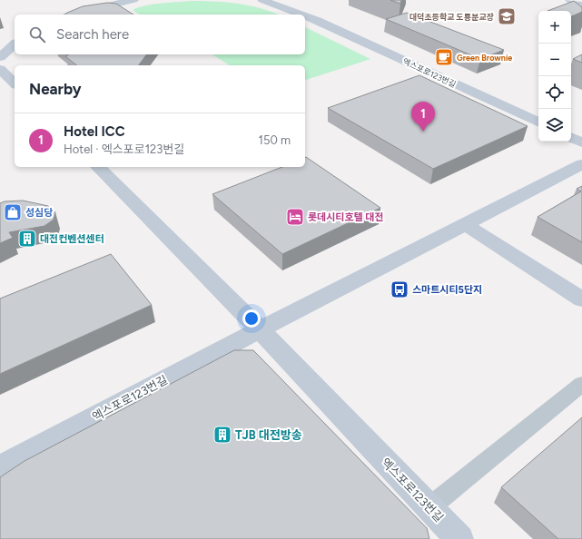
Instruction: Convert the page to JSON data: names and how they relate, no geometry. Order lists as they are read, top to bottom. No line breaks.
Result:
{"streets":{"street":["엑스포로123번길"]},"places":{"school or university":["대덕초등학교 도룡분교장"],"cafe":["Green Brownie"],"shop":["성심당"],"hotel":["롯데시티호텔 대전"],"building":["대전컨벤션센터","TJB 대전방송"],"bus stop":["스마트시티5단지"]},"page":{"map_buttons":["+","−"],"search":"Search here","heading":"Nearby","pins":"1","list":[{"mark":"1","name":"Hotel ICC","note":"Hotel · 엑스포로123번길","value":"150 m"}]}}
